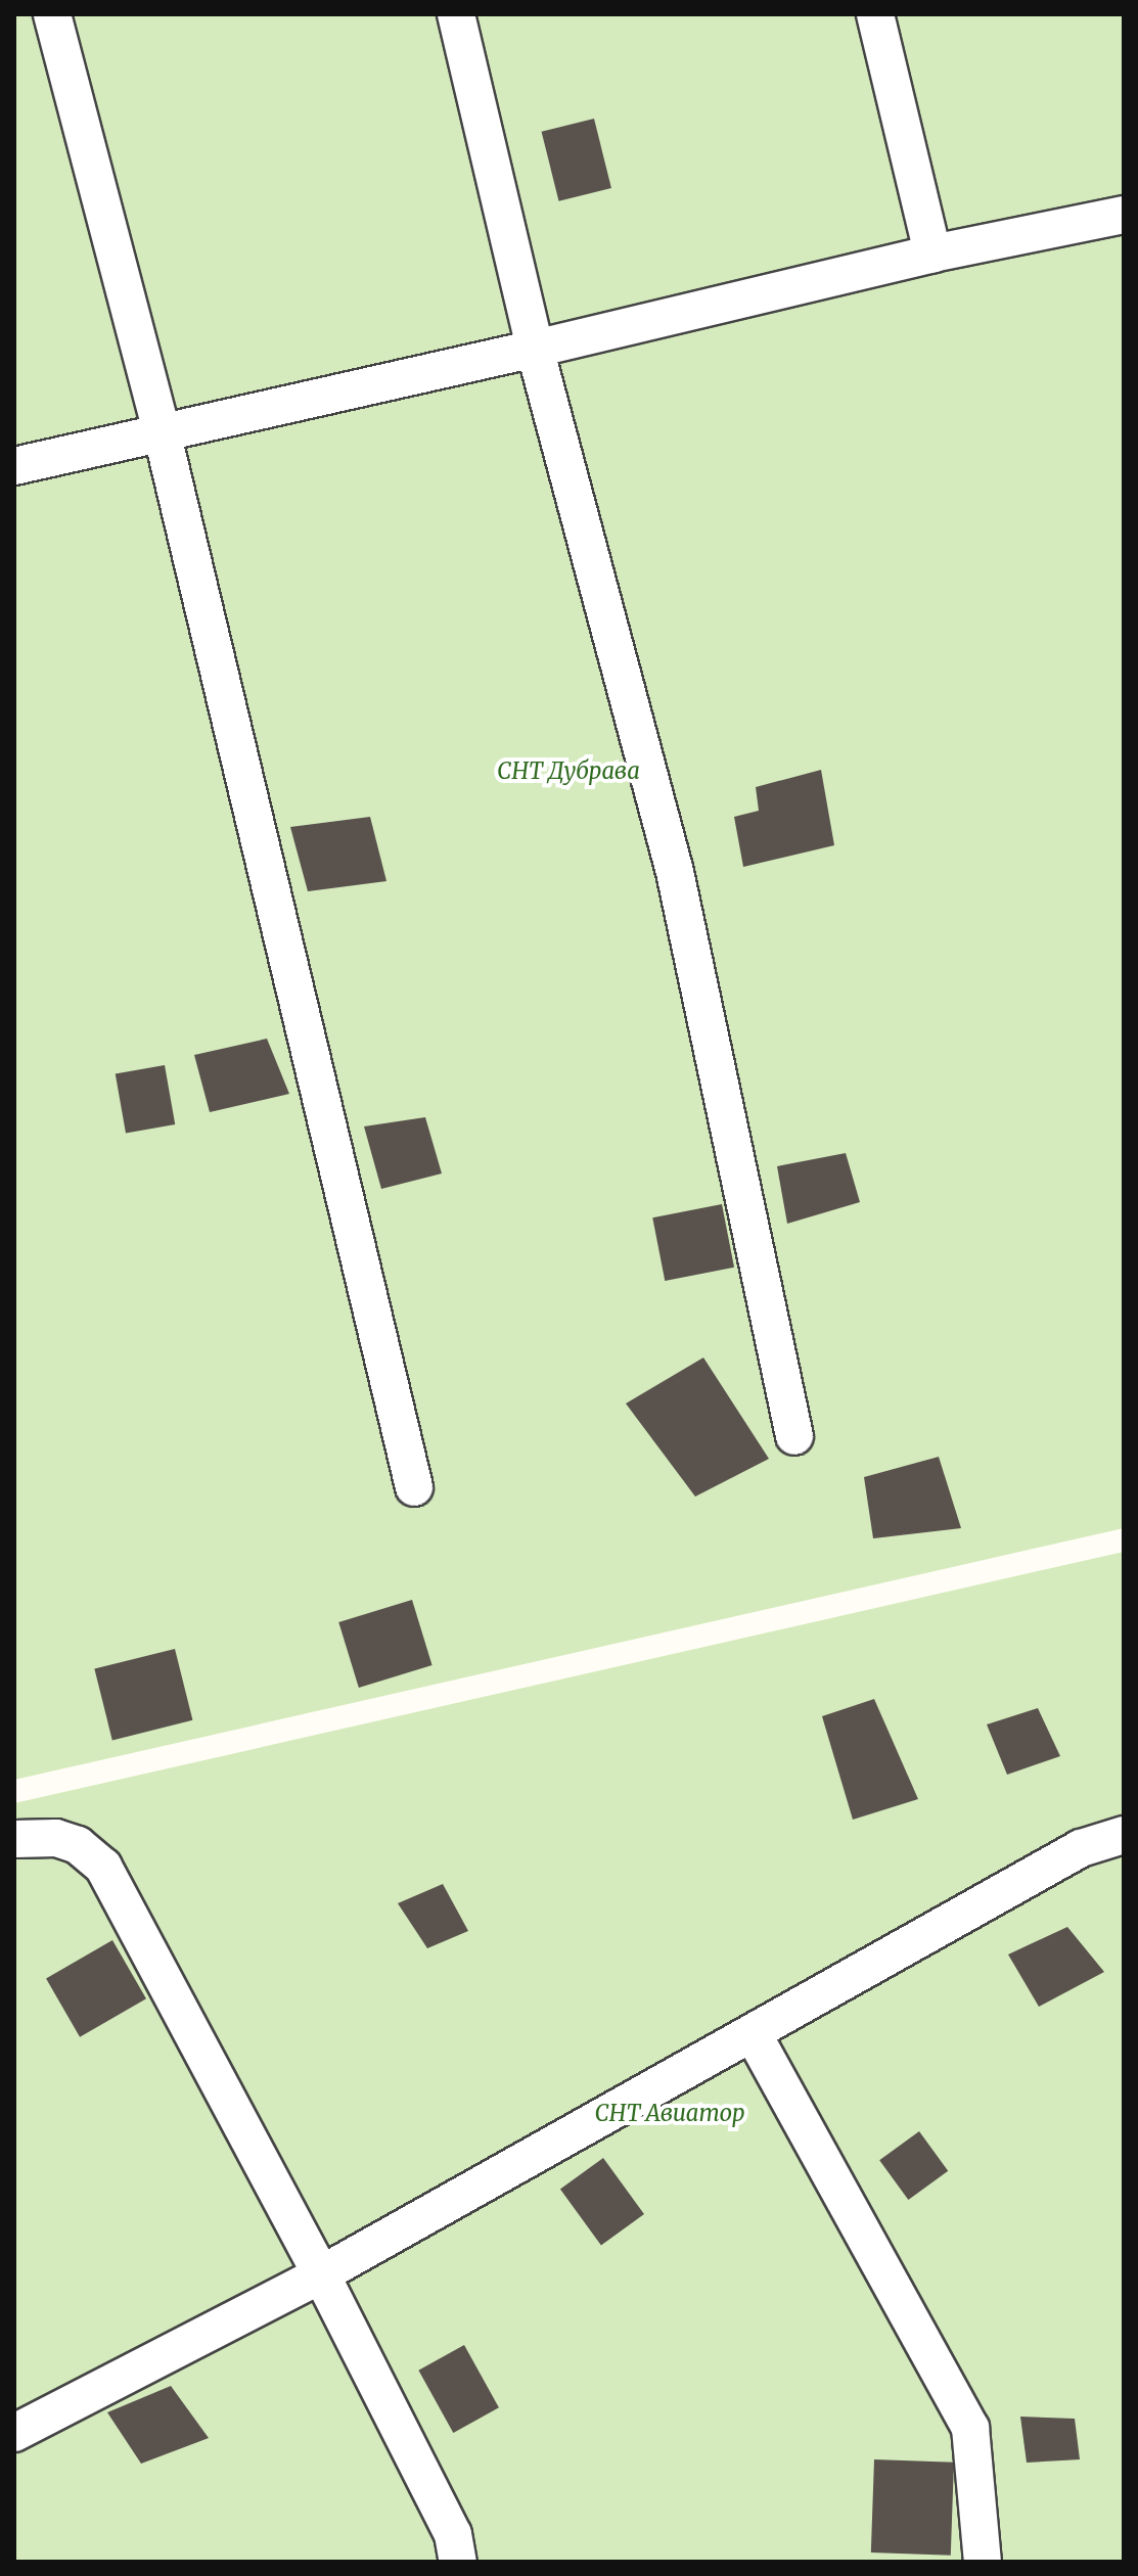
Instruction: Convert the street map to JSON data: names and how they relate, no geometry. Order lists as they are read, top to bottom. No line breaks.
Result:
{"parks":["СНТ Дубрава","СНТ Авиатор"]}
